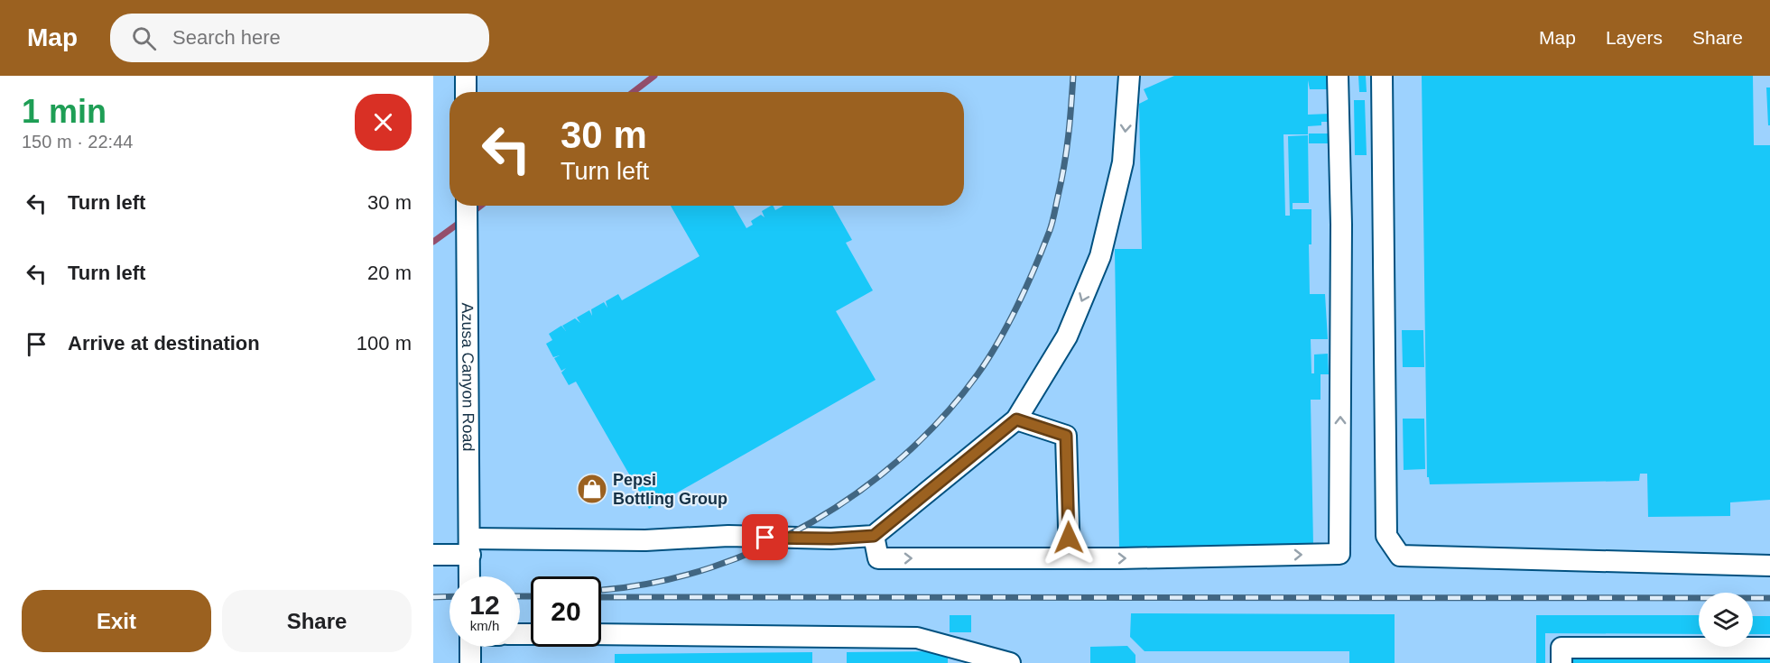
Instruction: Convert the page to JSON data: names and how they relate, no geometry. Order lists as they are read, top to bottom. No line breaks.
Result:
{"streets":{"street":["Azusa Canyon Road"]},"places":{"shop":["Pepsi Bottling Group"]},"page":{"header":"Map","search":"Search here","nav":["Map","Layers","Share"],"heading":["1 min","150 m · 22:44"],"turn":["30 m","Turn left"],"list":[{"name":"Turn left","value":"30 m"},{"name":"Turn left","value":"20 m"},{"name":"Arrive at destination","value":"100 m"}],"speed":"12 km/h","limit":"20","buttons":["Exit","Share"]}}
